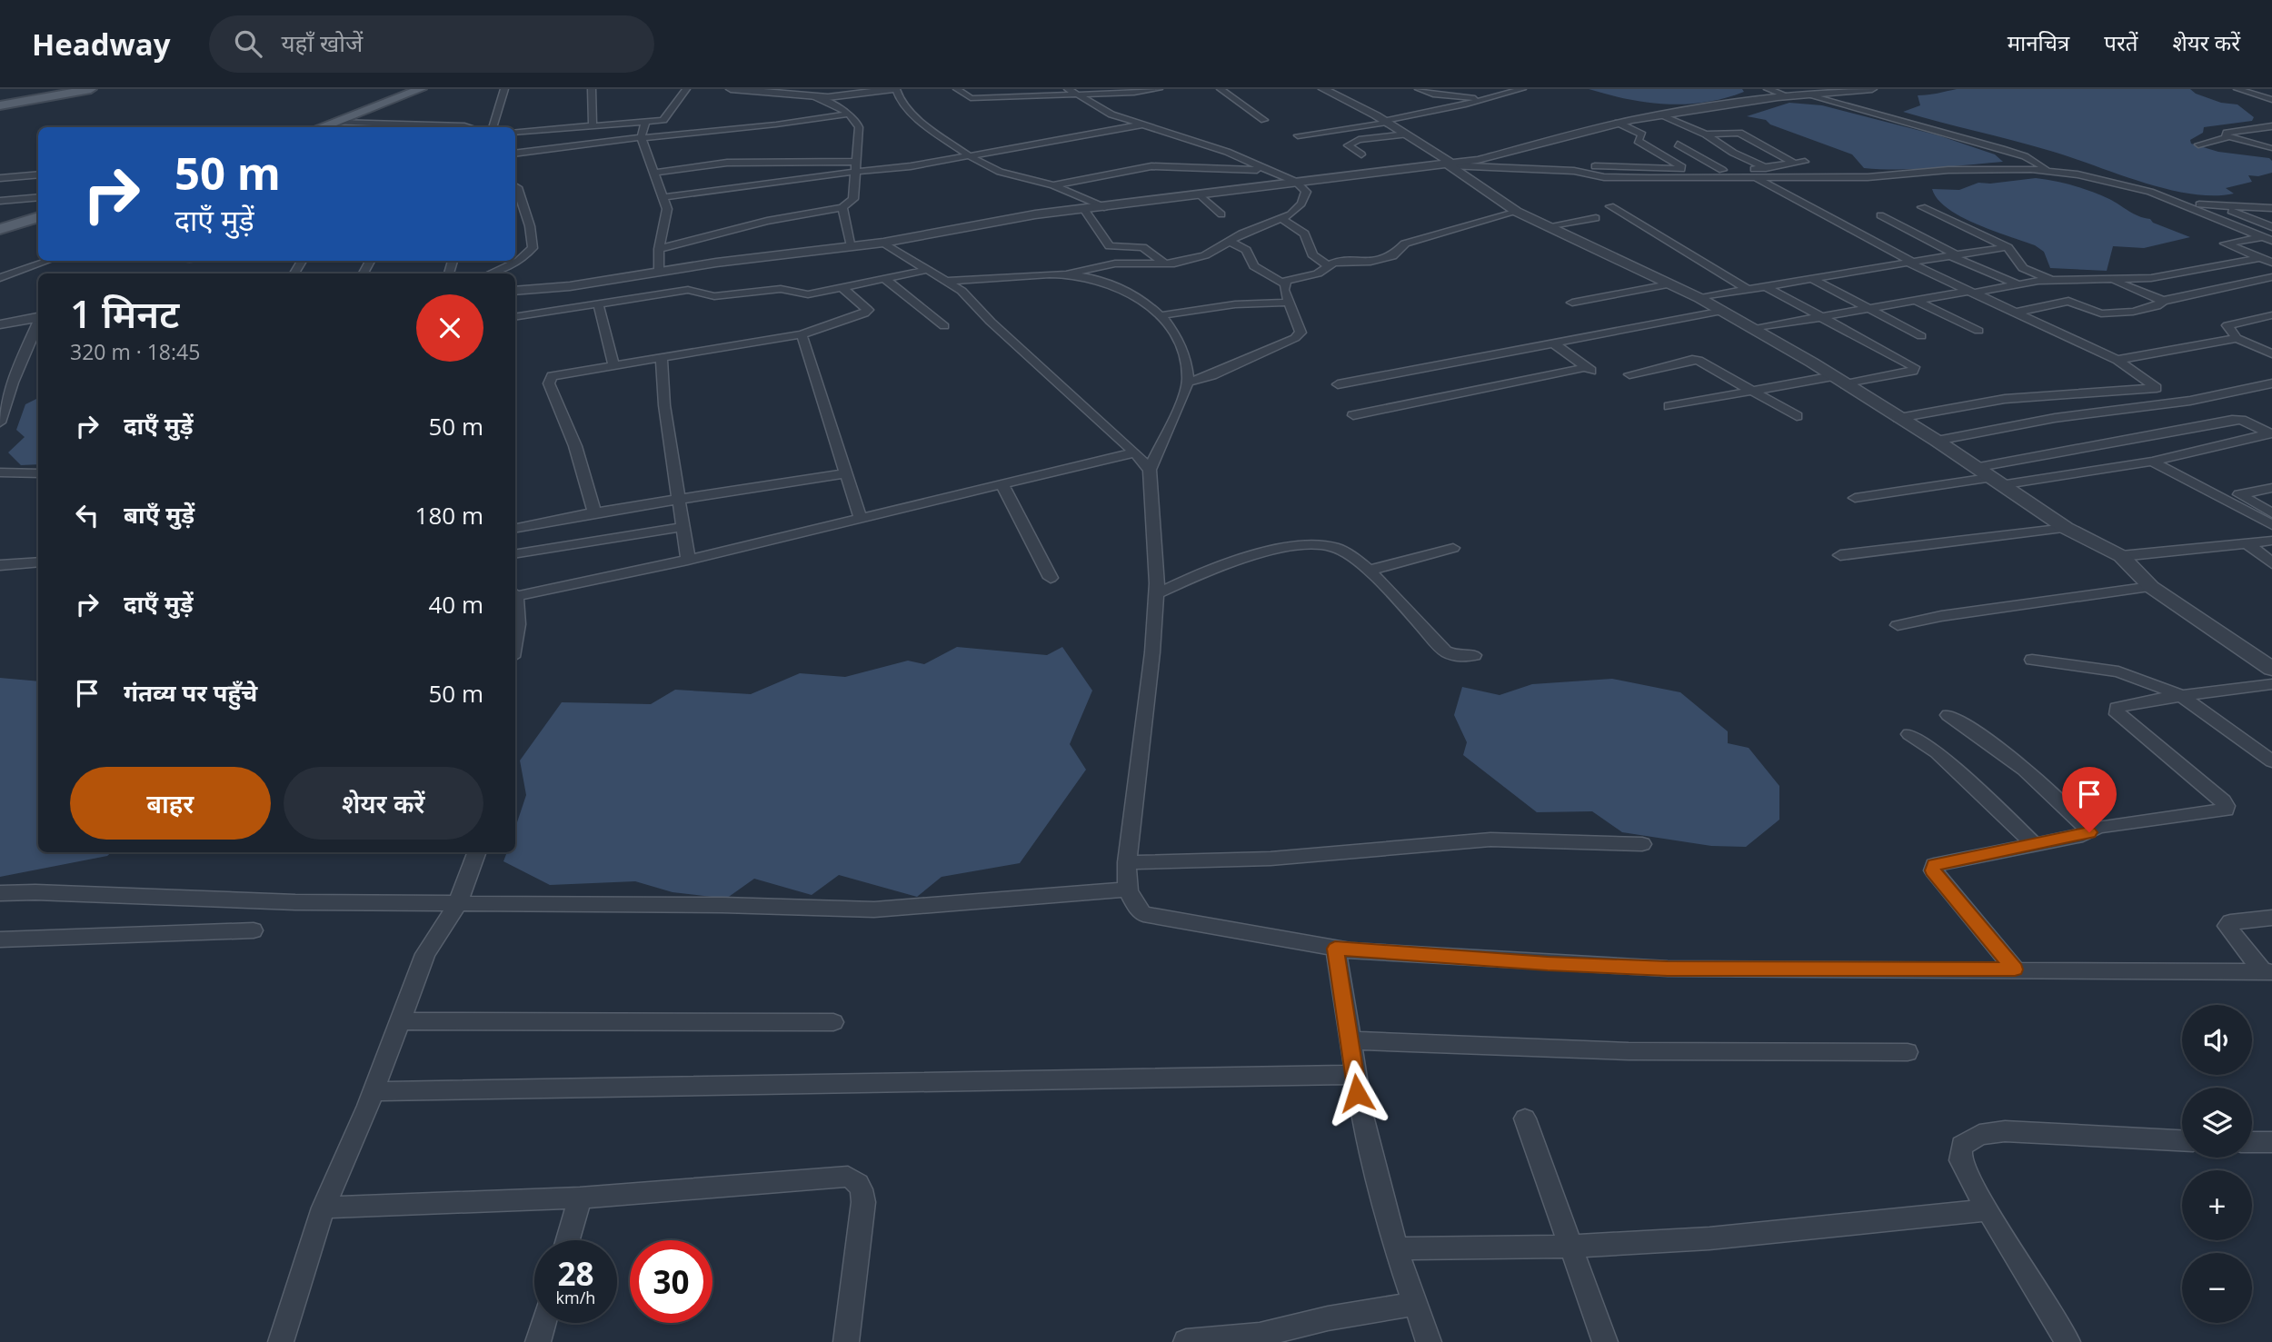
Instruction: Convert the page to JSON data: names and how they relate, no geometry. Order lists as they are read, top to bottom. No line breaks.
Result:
{"page":{"header":"Headway","search":"यहाँ खोजें","nav":["मानचित्र","परतें","शेयर करें"],"turn":["50 m","दाएँ मुड़ें"],"heading":["1 मिनट","320 m · 18:45"],"list":[{"name":"दाएँ मुड़ें","value":"50 m"},{"name":"बाएँ मुड़ें","value":"180 m"},{"name":"दाएँ मुड़ें","value":"40 m"},{"name":"गंतव्य पर पहुँचे","value":"50 m"}],"buttons":["बाहर","शेयर करें"],"map_buttons":["+","−"],"speed":"28 km/h","limit":"30"}}
